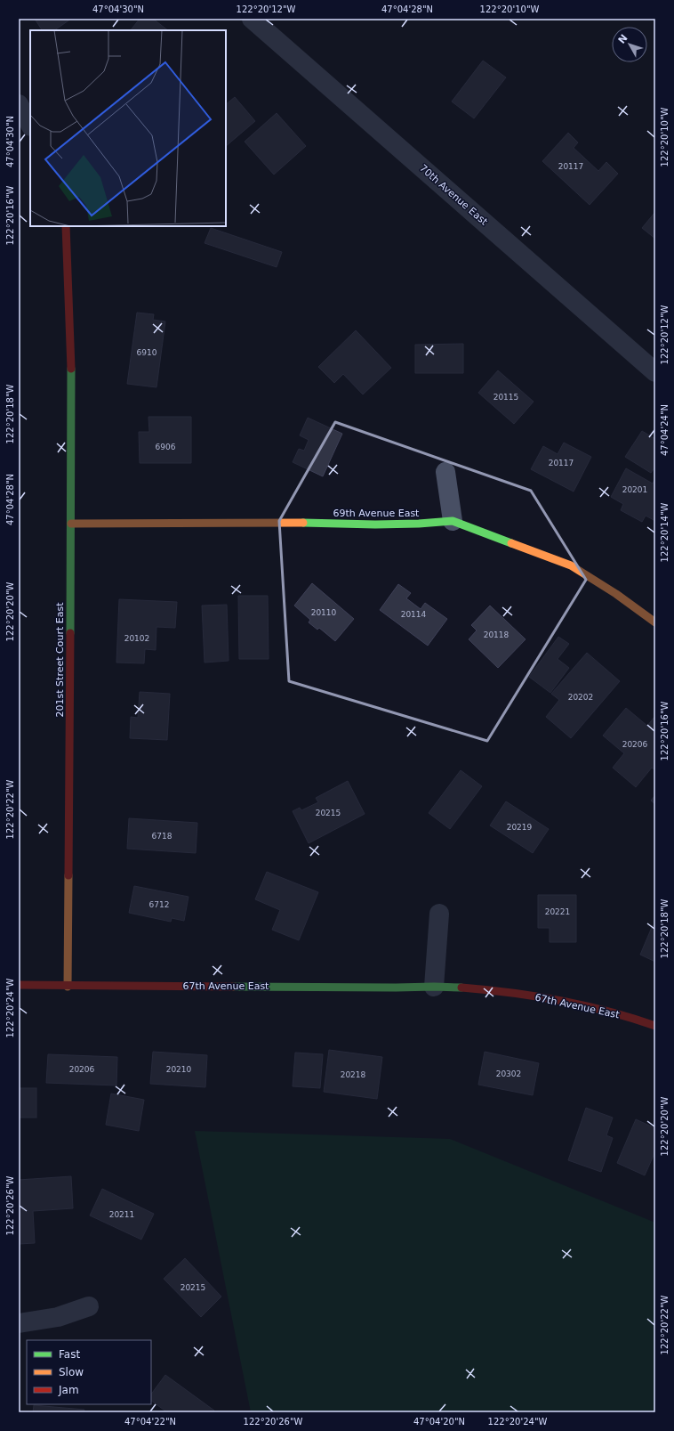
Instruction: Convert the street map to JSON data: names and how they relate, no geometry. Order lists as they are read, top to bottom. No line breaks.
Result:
{"streets":{"street":["70th Avenue East","69th Avenue East","201st Street Court East","67th Avenue East"]},"crossings":[["69th Avenue East","201st Street Court East"],["201st Street Court East","67th Avenue East"]],"house_numbers":["20117","6910","20115","6906","20117","20201","20110","20114","20118","20102","20202","20206","20215","20219","6718","6712","20221","20206","20210","20302","20218","20211","20215"],"legend":["Fast","Slow","Jam"],"north":"top left","coordinates":["47°04'30\"N","122°20'12\"W","47°04'28\"N","122°20'10\"W","122°20'16\"W","122°20'18\"W","47°04'24\"N","122°20'14\"W","122°20'20\"W","122°20'22\"W","122°20'24\"W","122°20'26\"W","47°04'22\"N","47°04'20\"N"]}
